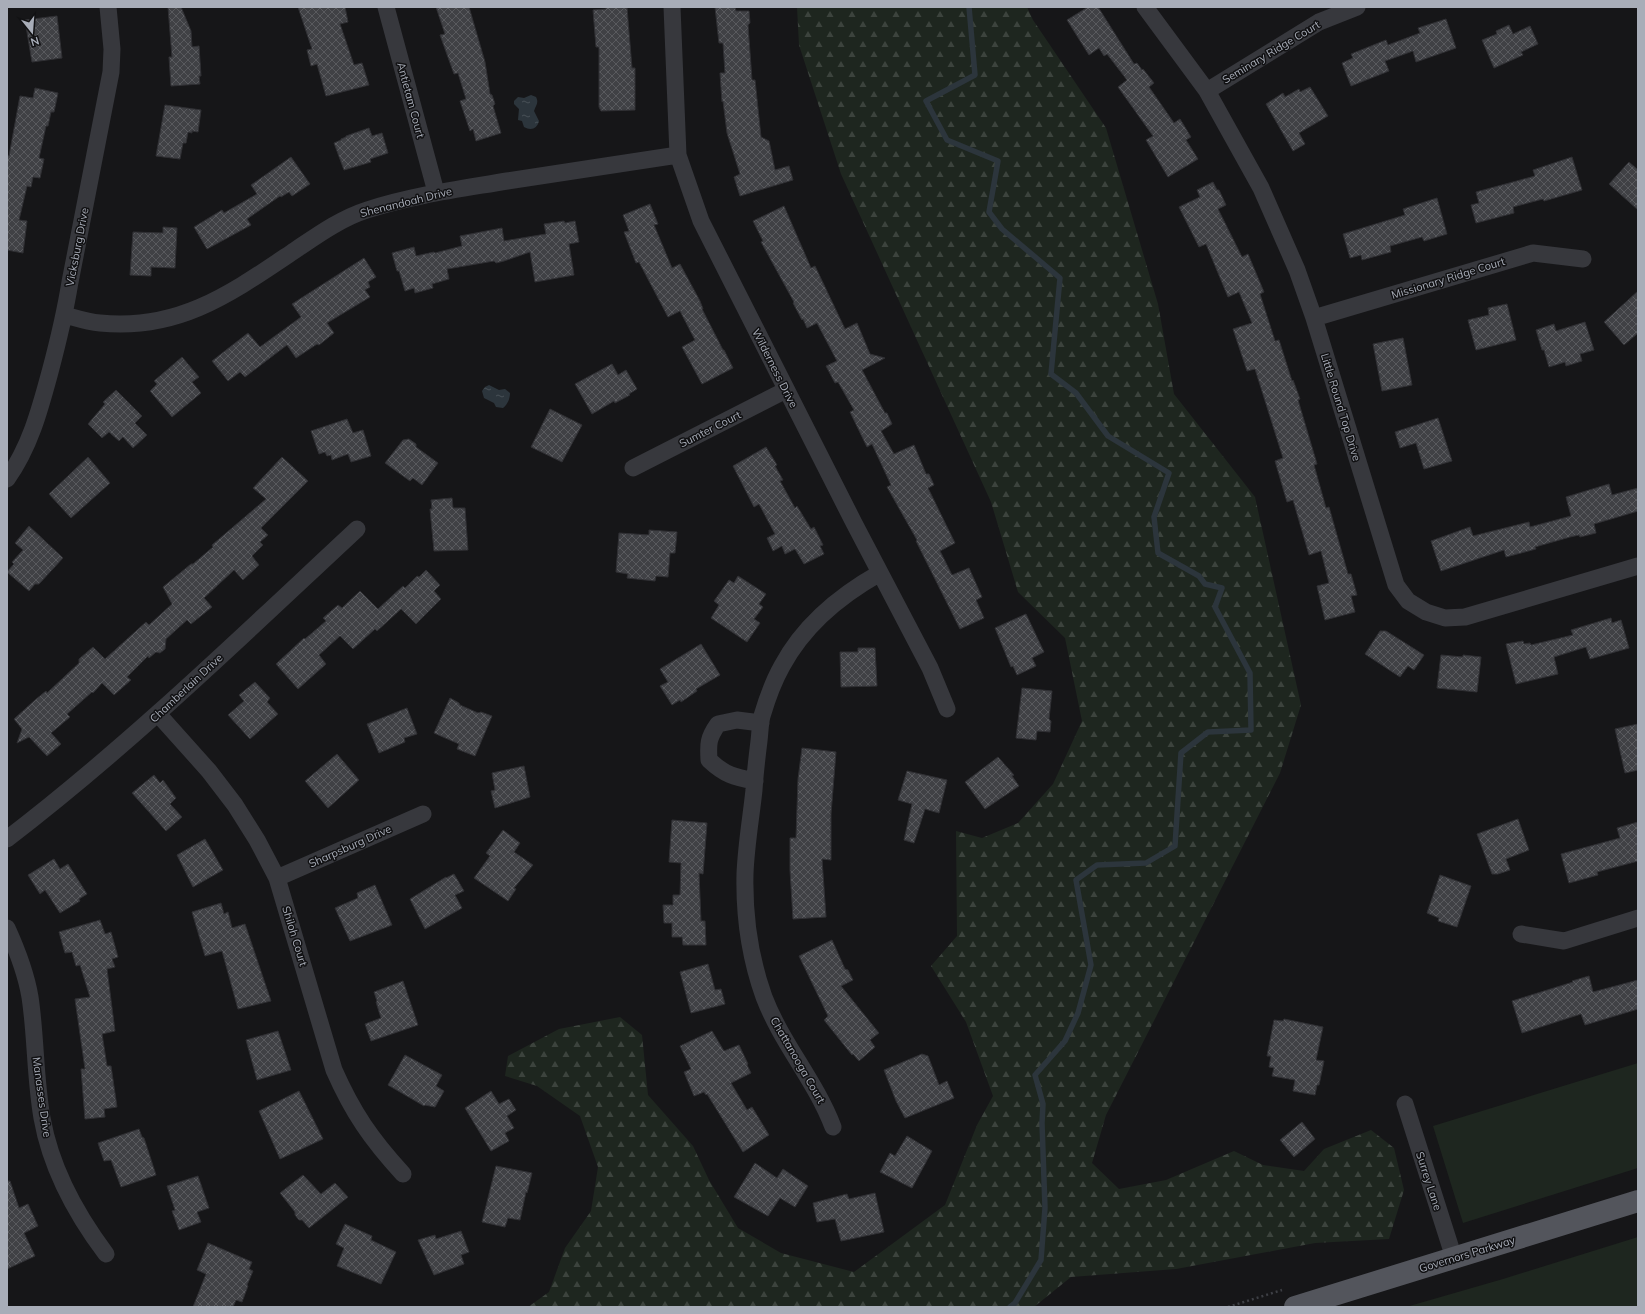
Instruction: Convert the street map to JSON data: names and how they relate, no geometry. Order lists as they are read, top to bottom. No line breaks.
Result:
{"streets":{"main road":["Governors Parkway"],"street":["Seminary Ridge Court","Antietam Court","Shenandoah Drive","Vicksburg Drive","Missionary Ridge Court","Wilderness Drive","Little Round Top Drive","Sumter Court","Chamberlain Drive","Sharpsburg Drive","Shiloh Court","Chattanooga Court","Manasses Drive","Surrey Lane"]},"crossings":[["Seminary Ridge Court","Little Round Top Drive"],["Antietam Court","Shenandoah Drive"],["Shenandoah Drive","Vicksburg Drive"],["Shenandoah Drive","Wilderness Drive"],["Missionary Ridge Court","Little Round Top Drive"],["Wilderness Drive","Sumter Court"],["Wilderness Drive","Chattanooga Court"],["Chamberlain Drive","Shiloh Court"],["Sharpsburg Drive","Shiloh Court"],["Surrey Lane","Governors Parkway"]],"north":"bottom"}
